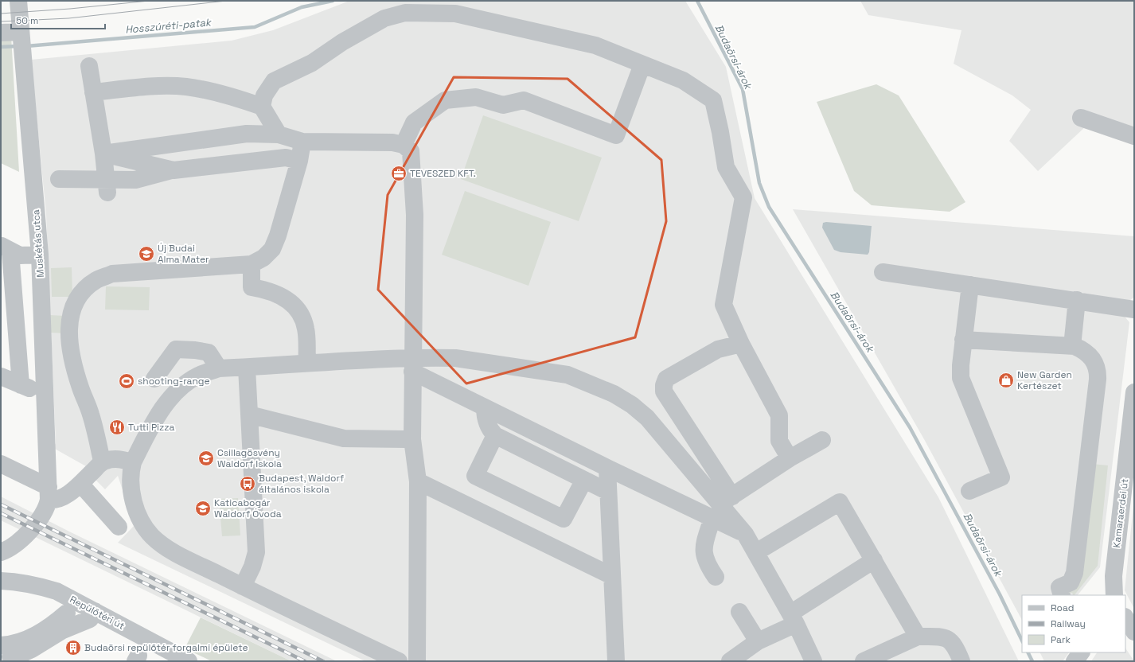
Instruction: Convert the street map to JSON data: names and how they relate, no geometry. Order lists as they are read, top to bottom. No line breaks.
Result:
{"streets":{"street":["Muskétás utca","Kamaraerdei út","Repülőtéri út"]},"water":["Hosszúréti-patak","Budaörsi-árok"],"places":{"office":["TEVESZED KFT."],"school or university":["Új Budai Alma Mater","Csillagösvény Waldorf Iskola","Katicabogár Waldorf Óvoda"],"shop":["New Garden Kertészet"],"sports":["shooting-range"],"restaurant":["Tutti Pizza"],"bus stop":["Budapest, Waldorf általános iskola"],"building":["Budaörsi repülőtér forgalmi épülete"]},"legend":["Road","Railway","Park"],"scale_bar":"50 m"}
